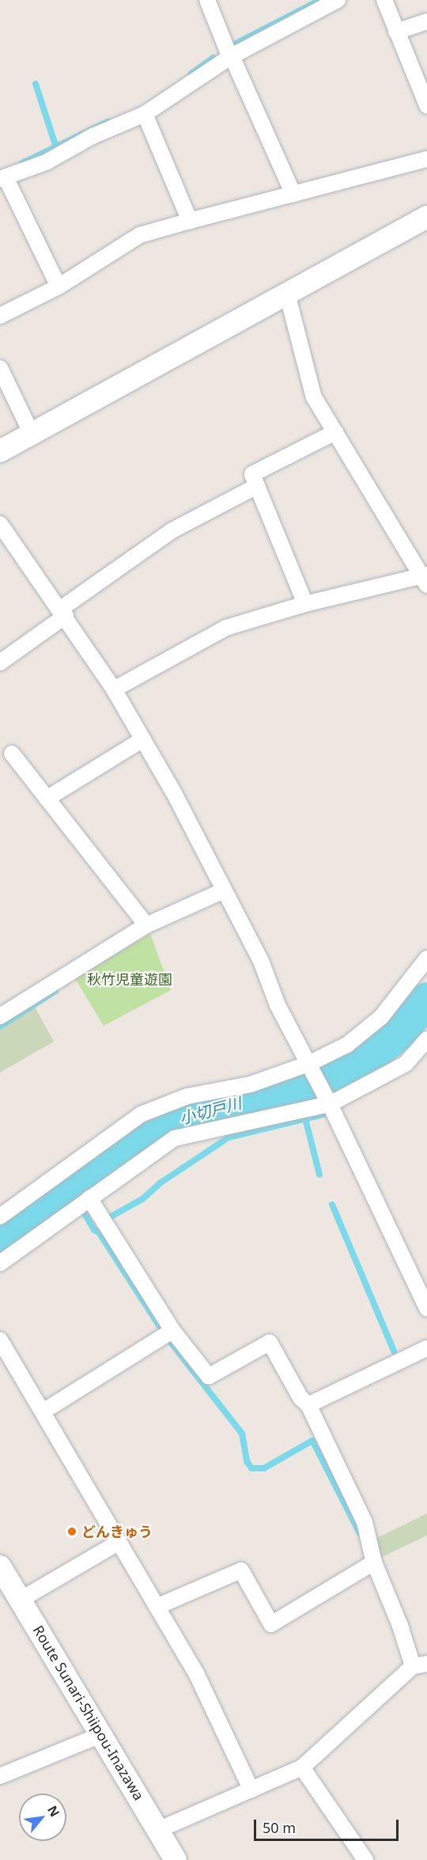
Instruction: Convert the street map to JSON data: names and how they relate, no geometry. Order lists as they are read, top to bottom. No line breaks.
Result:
{"streets":{"street":["Route Sunari-Shiipou-Inazawa"]},"water":["小切戸川"],"parks":["秋竹児童遊園"],"places":["どんきゅう"],"scale_bar":"50 m","north":"top right"}
